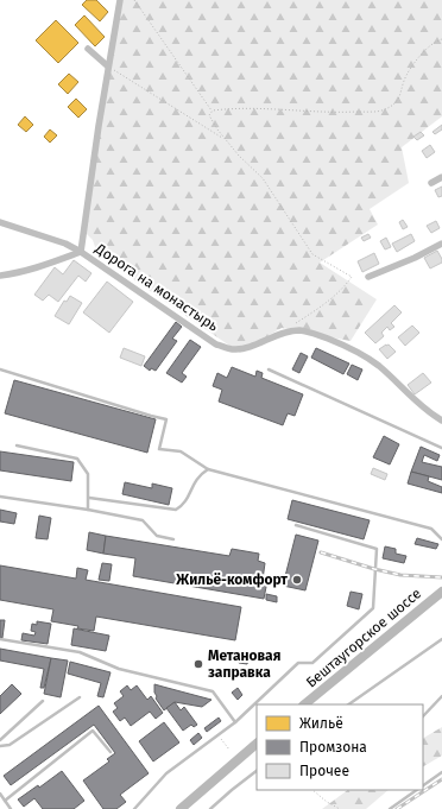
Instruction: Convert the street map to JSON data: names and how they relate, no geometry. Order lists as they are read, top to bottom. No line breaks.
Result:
{"streets":{"main road":["Бештаугорское шоссе"],"street":["Дорога на монастырь"]},"places":["Жильё-комфорт","Метановая заправка"],"legend":["Жильё","Промзона","Прочее"]}
